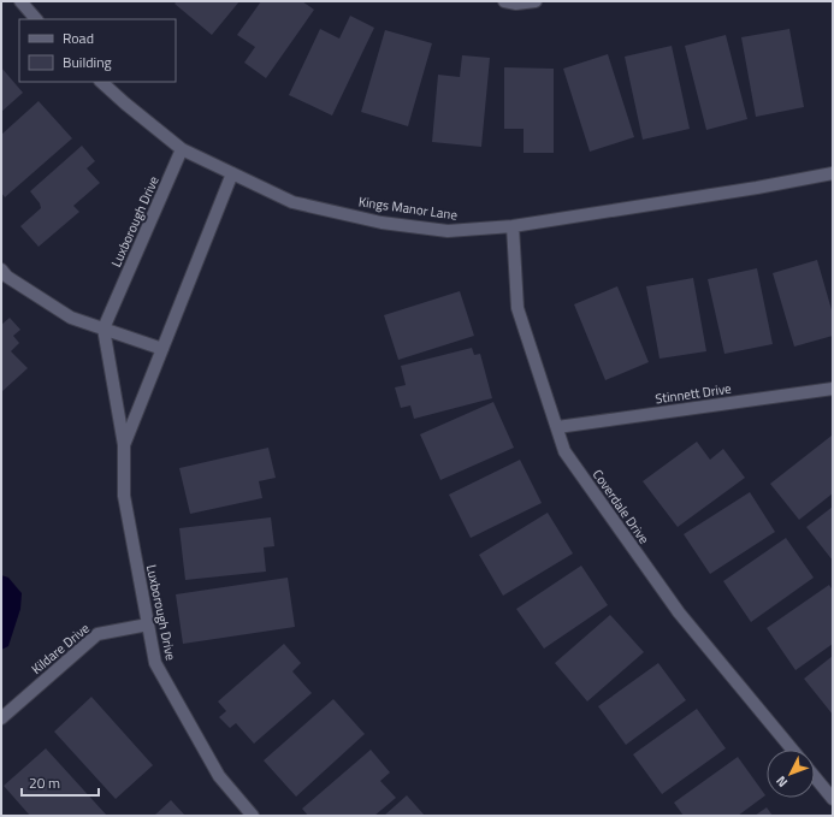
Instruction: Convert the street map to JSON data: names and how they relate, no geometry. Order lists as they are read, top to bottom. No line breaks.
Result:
{"streets":{"street":["Kings Manor Lane","Luxborough Drive","Stinnett Drive","Coverdale Drive","Kildare Drive"]},"crossings":[["Kings Manor Lane","Luxborough Drive"],["Kings Manor Lane","Coverdale Drive"],["Luxborough Drive","Kildare Drive"],["Stinnett Drive","Coverdale Drive"]],"legend":["Road","Building"],"scale_bar":"20 m","north":"bottom left"}
